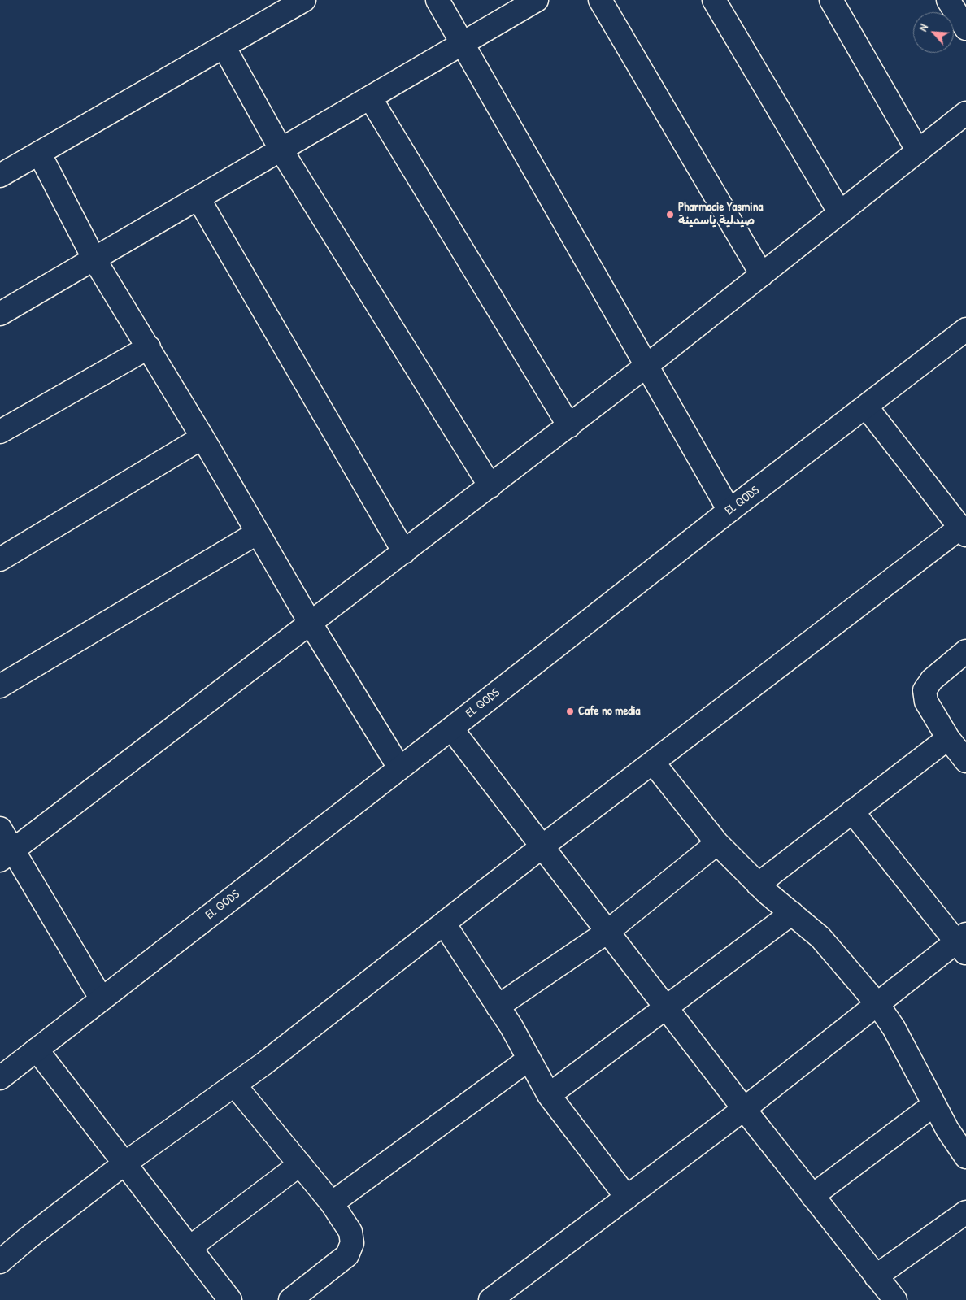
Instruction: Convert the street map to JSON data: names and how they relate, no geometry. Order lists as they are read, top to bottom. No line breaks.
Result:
{"streets":{"street":["EL QODS"]},"places":["Pharmacie Yasmina صيدلية ياسمينة","Cafe no media"],"north":"top left"}
